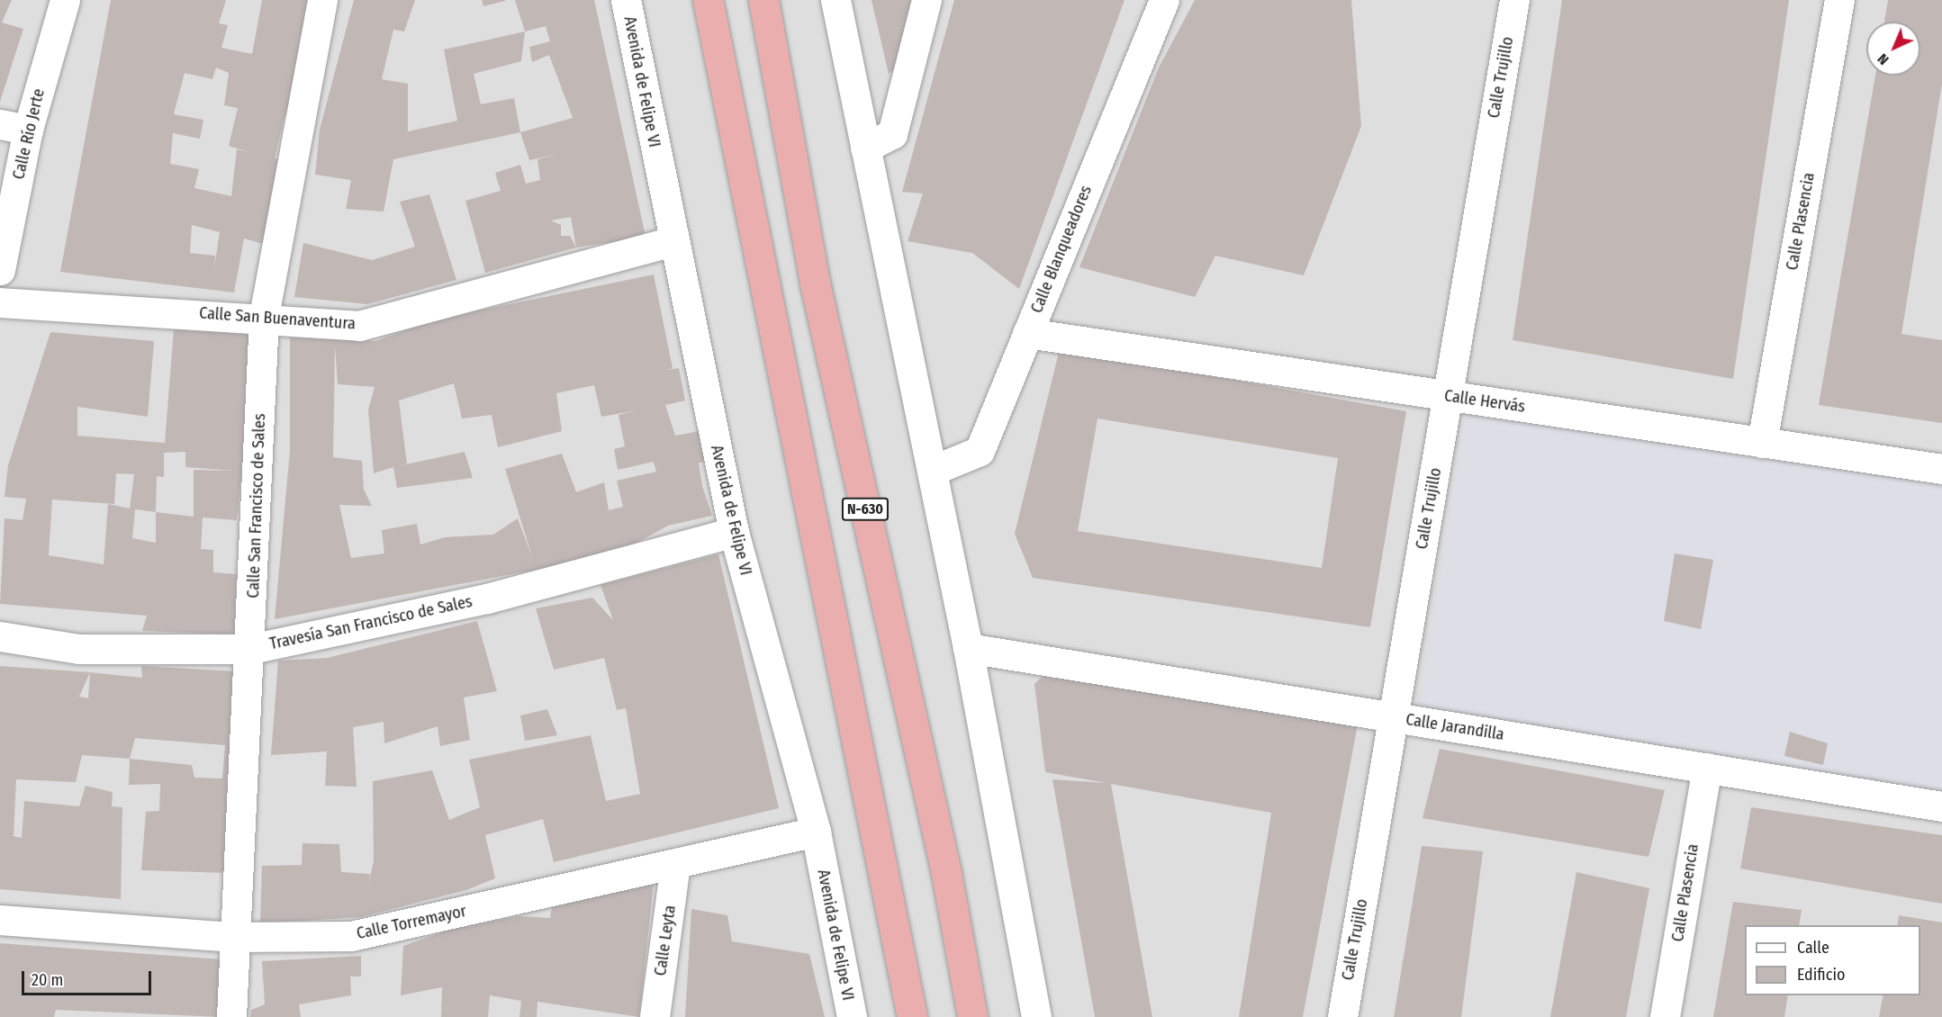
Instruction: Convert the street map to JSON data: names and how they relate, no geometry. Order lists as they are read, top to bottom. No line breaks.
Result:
{"streets":{"highway":["N-630"],"street":["Calle Trujillo","Avenida de Felipe VI","Calle Río Jerte","Calle Plasencia","Calle Blanqueadores","Calle San Buenaventura","Calle Hervás","Calle San Francisco de Sales","Travesía San Francisco de Sales","Calle Jarandilla","Calle Torremayor","Calle Leyta"]},"crossings":[["Calle Trujillo","Calle Hervás"],["Calle Trujillo","Calle Jarandilla"],["Avenida de Felipe VI","Calle San Buenaventura"],["Avenida de Felipe VI","Travesía San Francisco de Sales"],["Avenida de Felipe VI","Calle Torremayor"],["Calle Plasencia","Calle Hervás"],["Calle Plasencia","Calle Jarandilla"],["Calle Blanqueadores","Calle Hervás"],["Calle San Buenaventura","Calle San Francisco de Sales"],["Calle San Francisco de Sales","Travesía San Francisco de Sales"],["Calle San Francisco de Sales","Calle Torremayor"],["Calle Torremayor","Calle Leyta"]],"legend":["Calle","Edificio"],"scale_bar":"20 m","north":"bottom left"}
